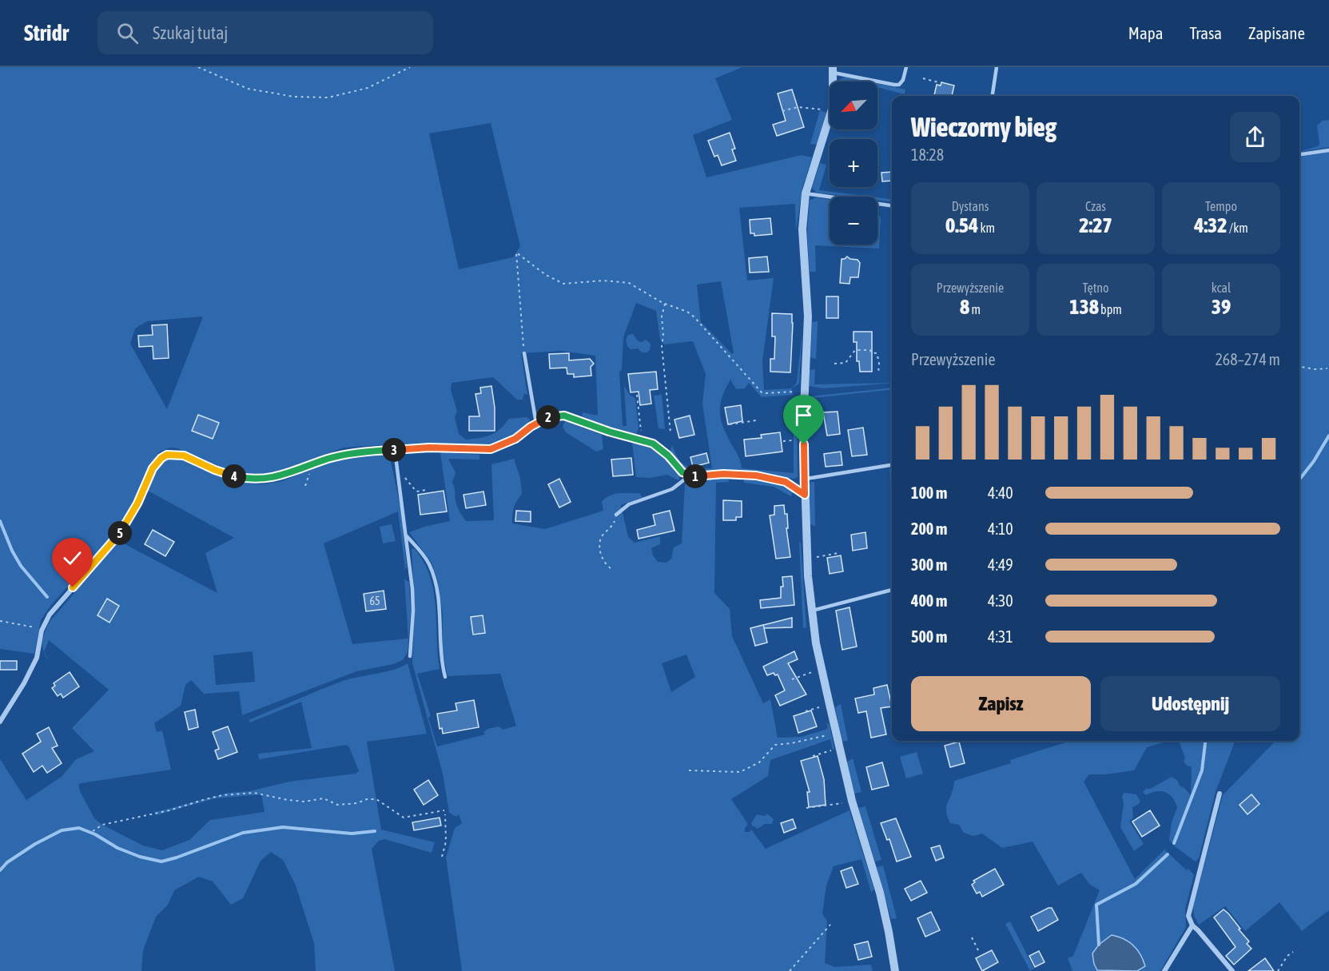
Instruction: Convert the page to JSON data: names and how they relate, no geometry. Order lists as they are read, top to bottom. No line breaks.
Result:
{"house_numbers":["65"],"north":"bottom left","page":{"header":"Stridr","search":"Szukaj tutaj","nav":["Mapa","Trasa","Zapisane"],"map_buttons":["+","−"],"heading":["Wieczorny bieg","18:28"],"stats":[["Dystans","0.54 km"],["Czas","2:27"],["Tempo","4:32 /km"],["Przewyższenie","8 m"],["Tętno","138 bpm"],["kcal","39"]],"chart":["Przewyższenie","268–274 m"],"pins":["2","3","1","4","5"],"list":[{"name":"100 m","note":"4:40"},{"name":"200 m","note":"4:10"},{"name":"300 m","note":"4:49"},{"name":"400 m","note":"4:30"},{"name":"500 m","note":"4:31"}],"buttons":["Zapisz","Udostępnij"]}}
